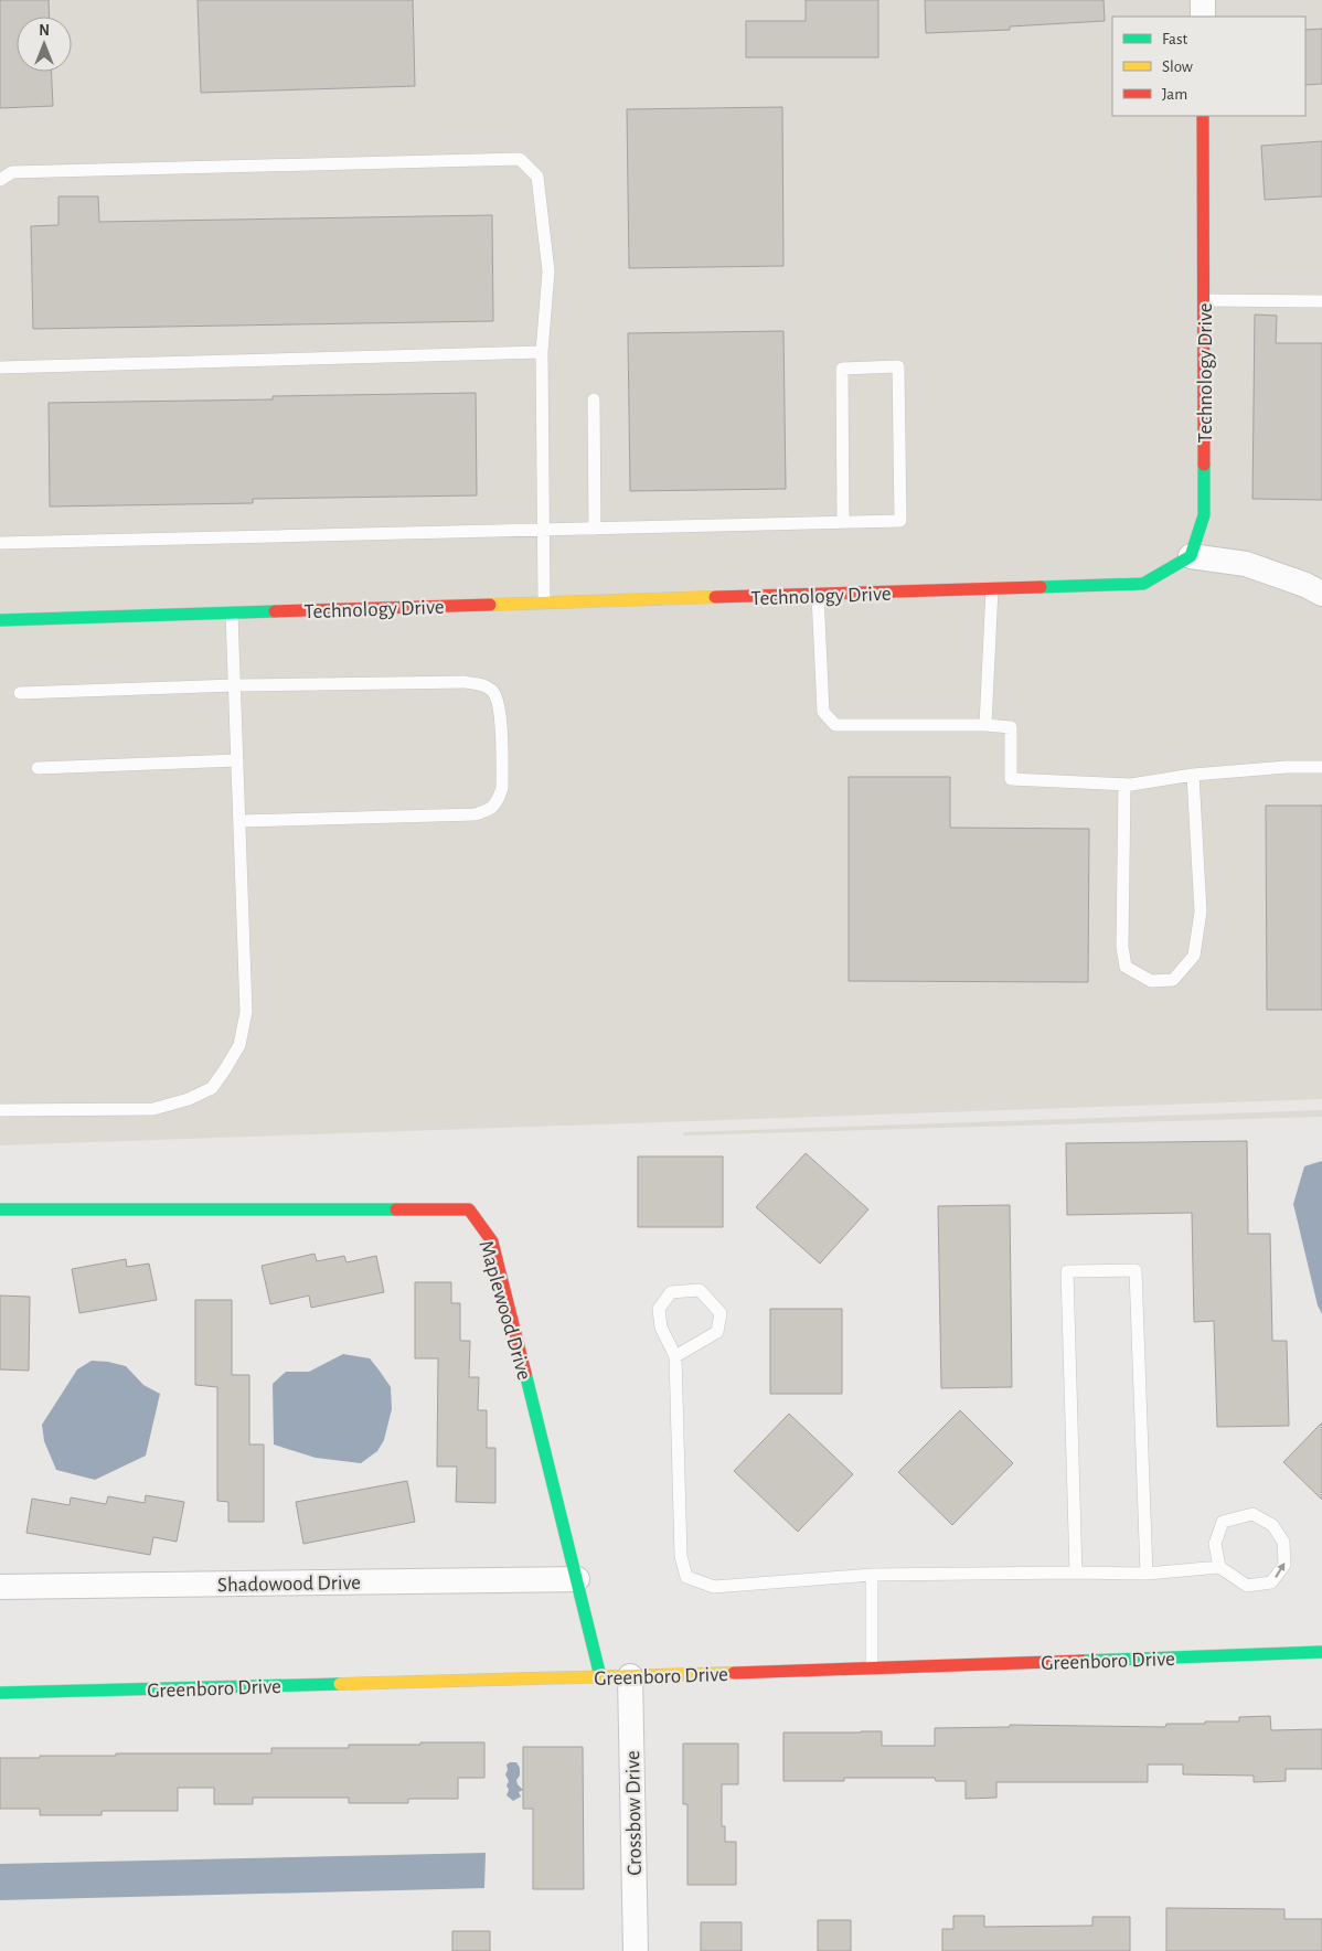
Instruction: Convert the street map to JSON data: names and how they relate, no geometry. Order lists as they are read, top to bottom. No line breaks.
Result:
{"streets":{"street":["Technology Drive","Maplewood Drive","Shadowood Drive","Greenboro Drive","Crossbow Drive"]},"crossings":[["Maplewood Drive","Shadowood Drive"],["Maplewood Drive","Greenboro Drive"],["Greenboro Drive","Crossbow Drive"]],"legend":["Fast","Slow","Jam"],"north":"top"}
